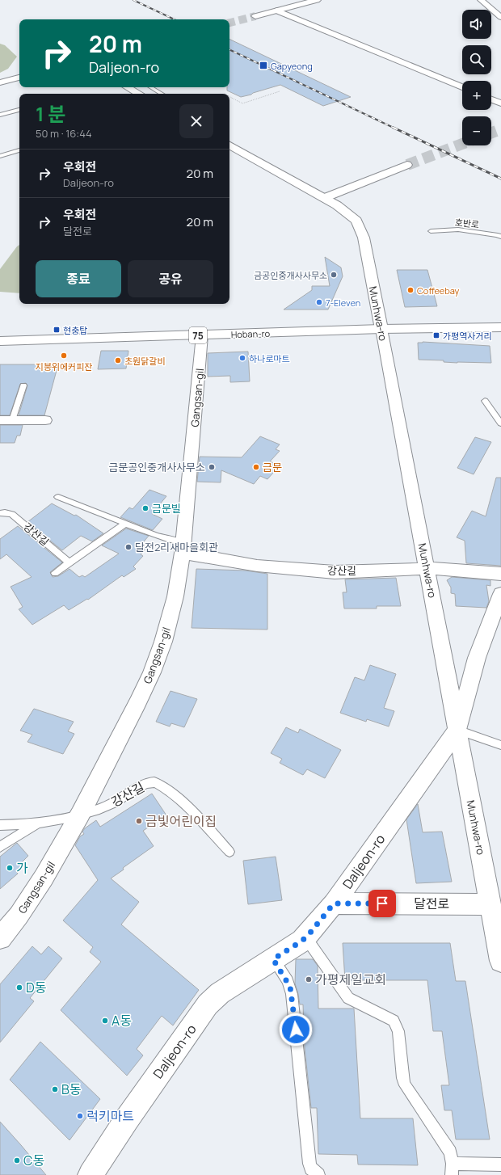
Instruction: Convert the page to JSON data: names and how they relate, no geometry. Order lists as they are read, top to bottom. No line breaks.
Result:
{"streets":{"main road":["Munhwa-ro","Hoban-ro","75"],"street":["Gangsan-gil","강산길","Daljeon-ro","달전로"],"lane":["호반로"]},"crossings":[["Munhwa-ro","Hoban-ro"],["Munhwa-ro","강산길"],["Munhwa-ro","Daljeon-ro"],["Munhwa-ro","달전로"],["Hoban-ro","Gangsan-gil"],["Gangsan-gil","강산길"],["Daljeon-ro","달전로"]],"places":{"transit":["Gapyeong","현충탑","가평역사거리"],"other":["금공인중개사사무소","Coffeebay","7-Eleven","지붕위에커피잔","하나로마트","초원닭갈비","금문공인중개사사무소","금문","금문빌","달전2리새마을회관","금빛어린이집","가","가평제일교회","D동","A동","B동","럭키마트","C동"]},"page":{"map_buttons":["+","−"],"turn":["20 m","Daljeon-ro"],"heading":["1 분","50 m · 16:44"],"list":[{"name":"우회전","note":"Daljeon-ro","value":"20 m"},{"name":"우회전","note":"달전로","value":"20 m"}],"buttons":["종료","공유"]}}
